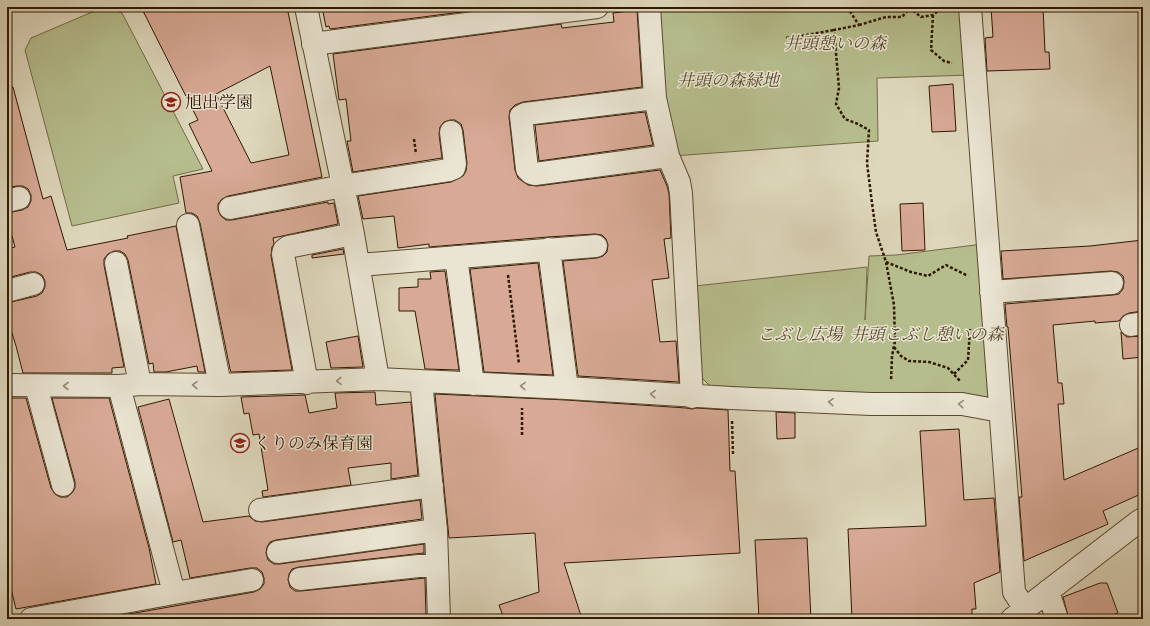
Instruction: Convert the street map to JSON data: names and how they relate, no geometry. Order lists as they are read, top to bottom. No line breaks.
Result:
{"parks":["井頭憩いの森","井頭の森緑地","こぶし広場","井頭こぶし憩いの森"],"places":{"school or university":["旭出学園","くりのみ保育園"]}}
